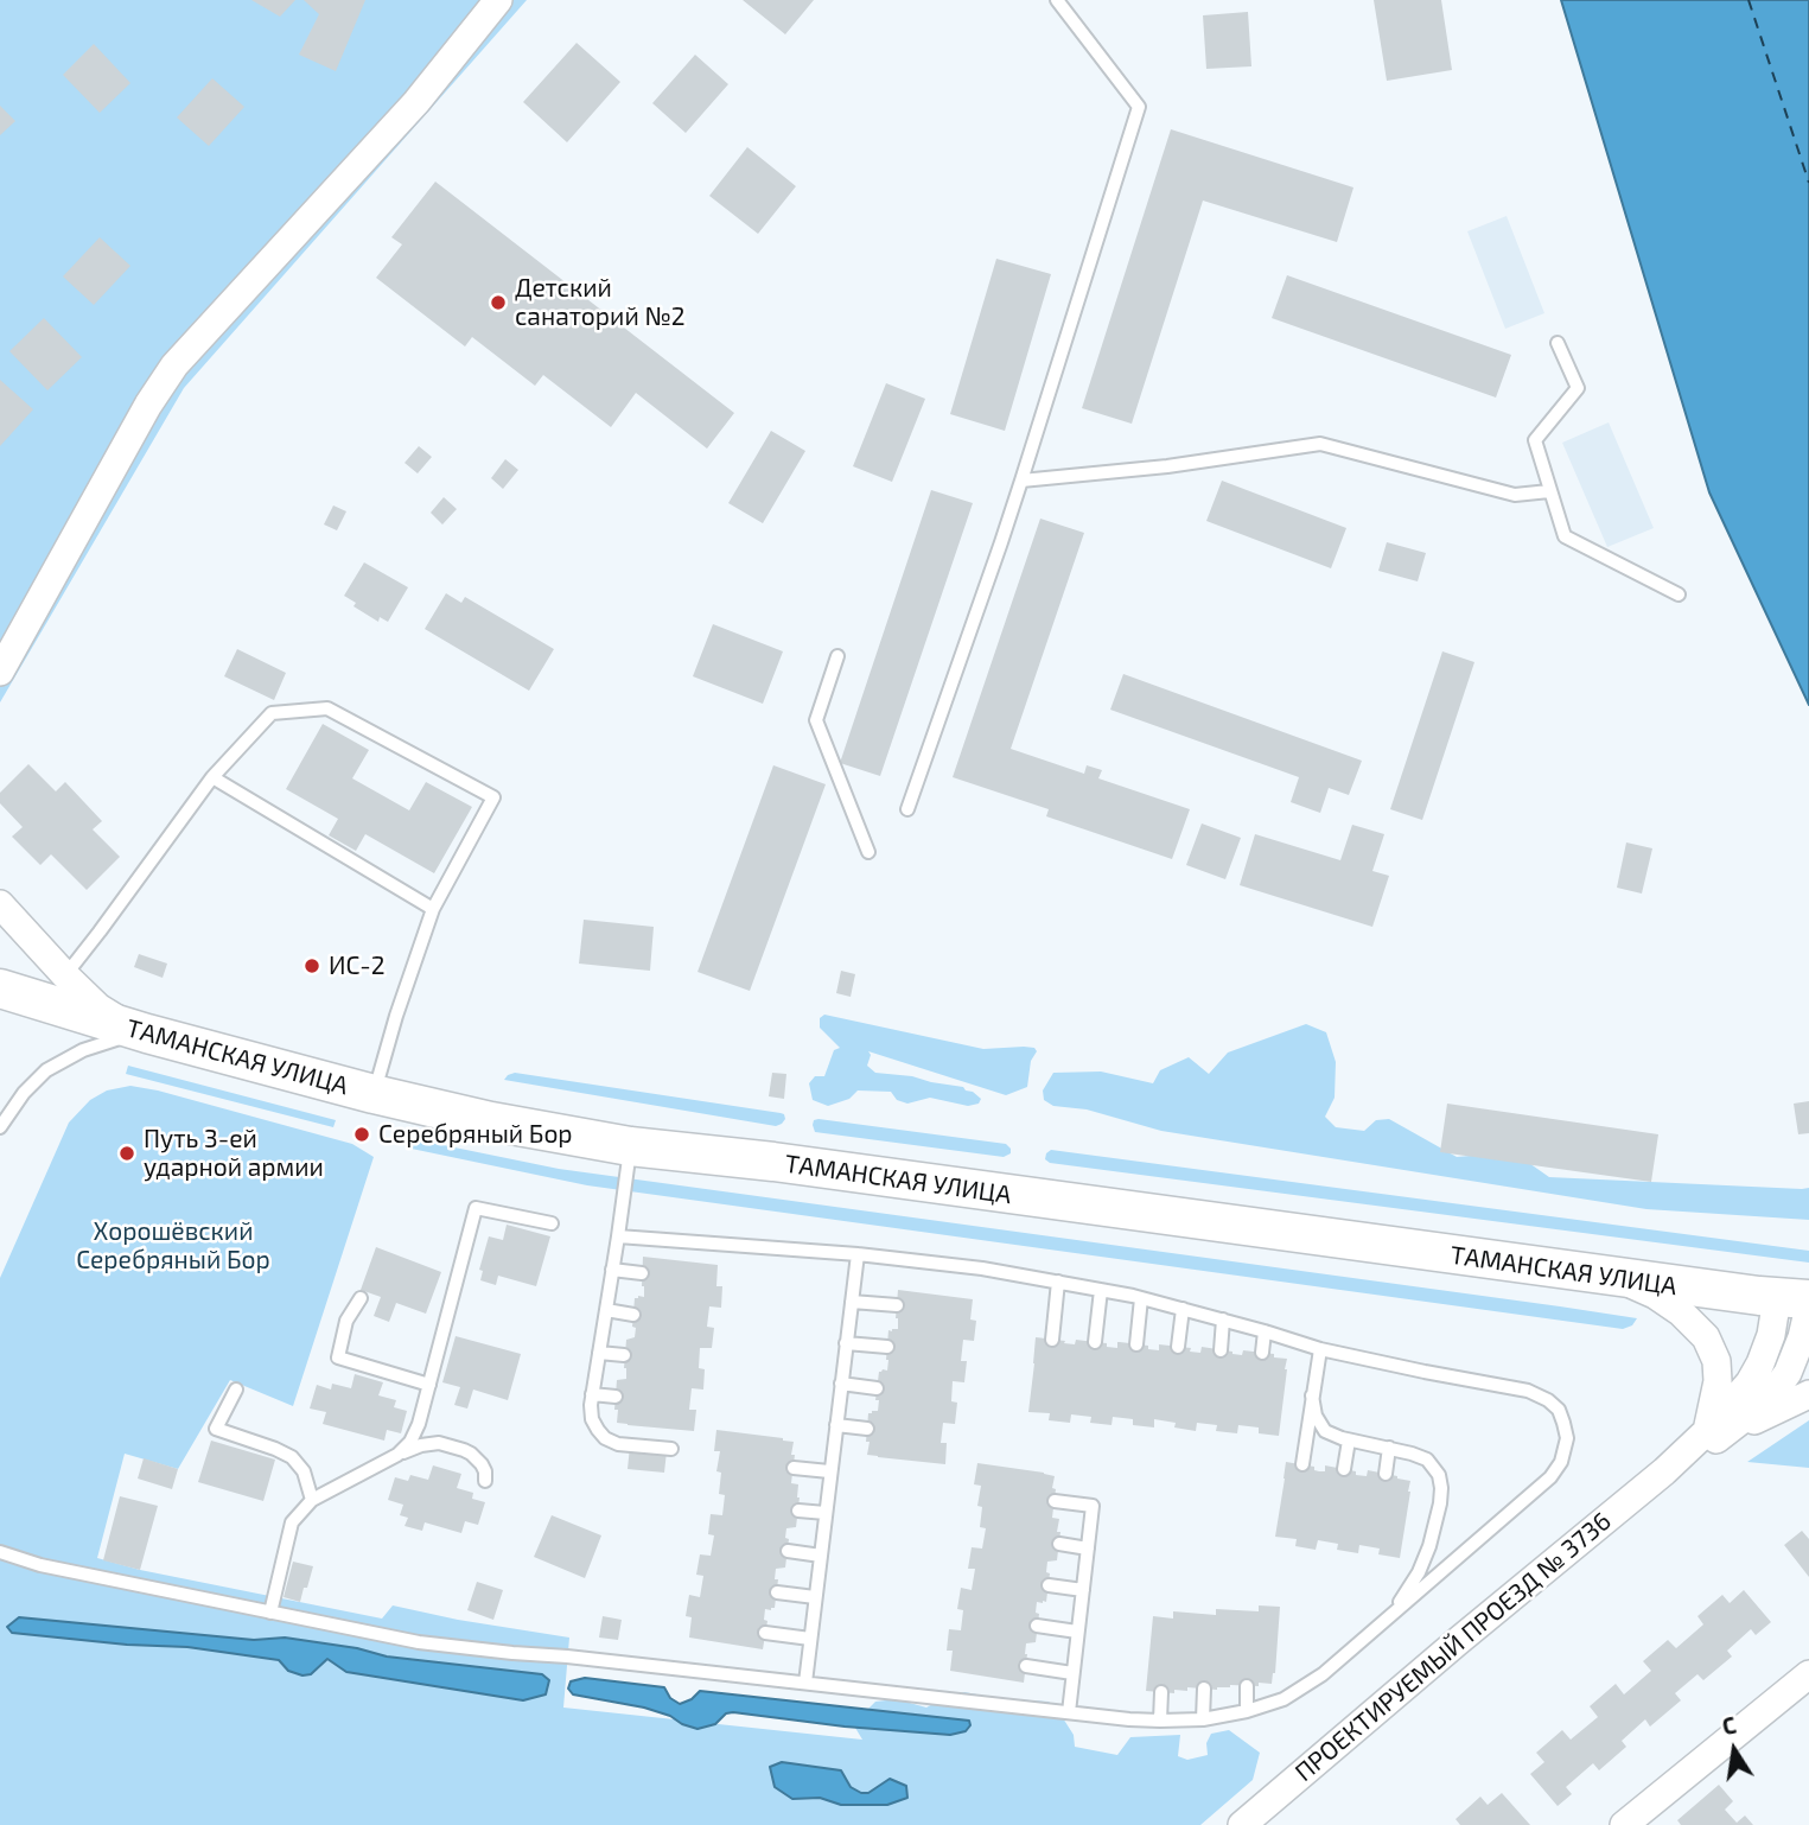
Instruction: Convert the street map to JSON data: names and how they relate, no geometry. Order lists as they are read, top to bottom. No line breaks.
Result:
{"streets":{"street":["ТАМАНСКАЯ УЛИЦА","ПРОЕКТИРУЕМЫЙ ПРОЕЗД № 3736"]},"parks":["Хорошёвский Серебряный Бор"],"places":["Детский санаторий №2","ИС-2","Серебряный Бор","Путь 3-ей ударной армии"],"north":"top"}
